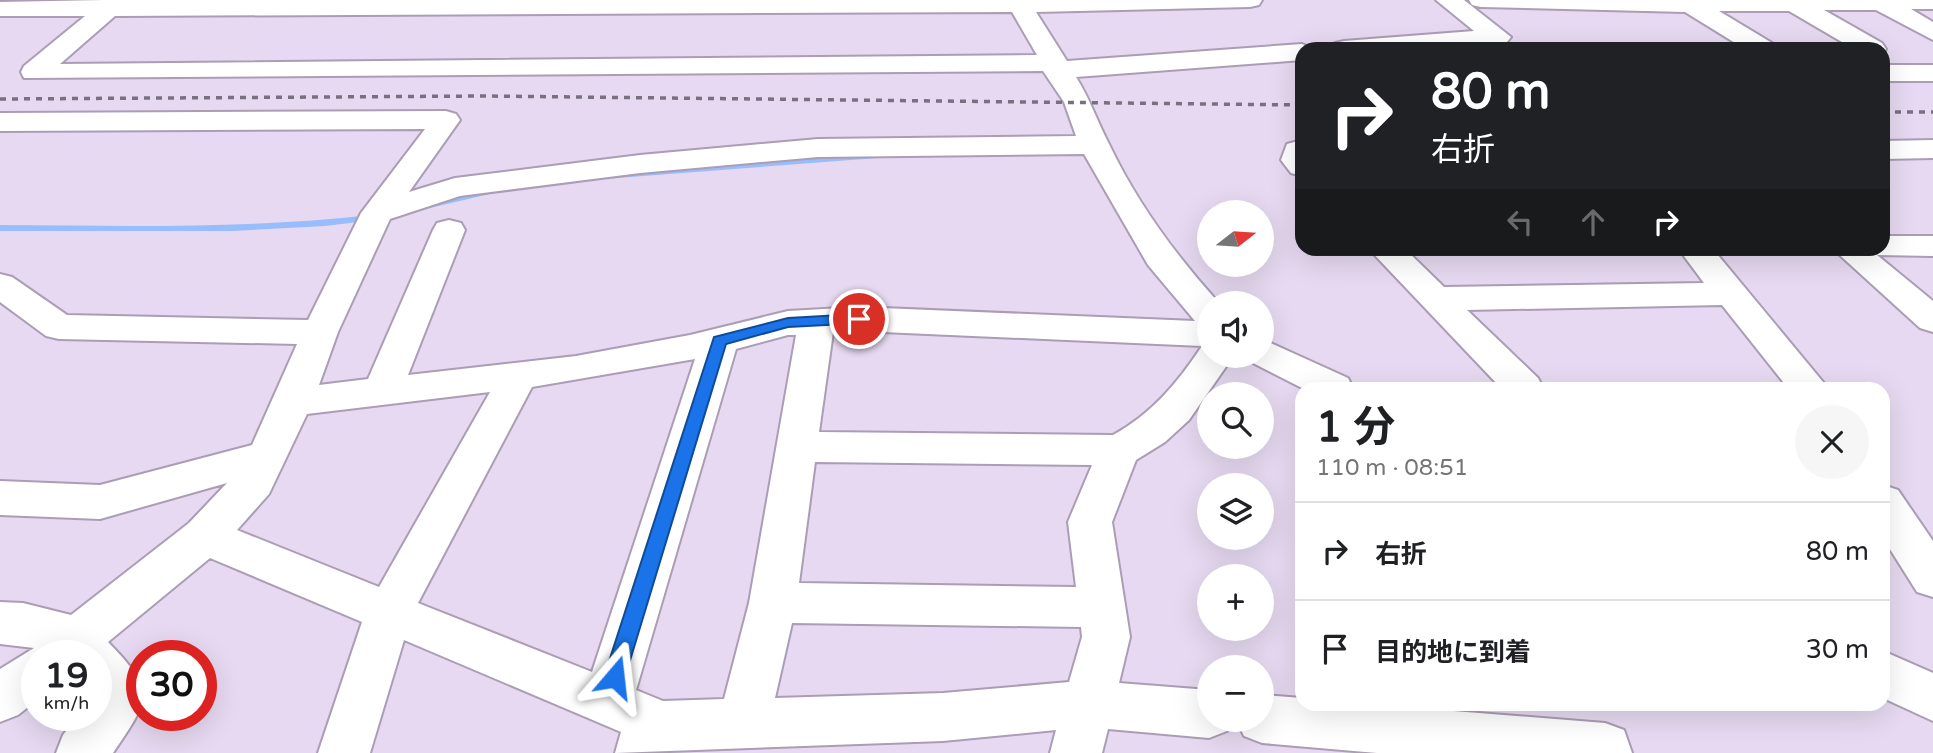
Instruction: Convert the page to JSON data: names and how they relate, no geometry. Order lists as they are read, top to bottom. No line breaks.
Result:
{"north":"right","page":{"turn":["80 m","右折"],"map_buttons":["+","−"],"heading":["1 分","110 m · 08:51"],"list":[{"name":"右折","value":"80 m"},{"name":"目的地に到着","value":"30 m"}],"speed":"19 km/h","limit":"30"}}
